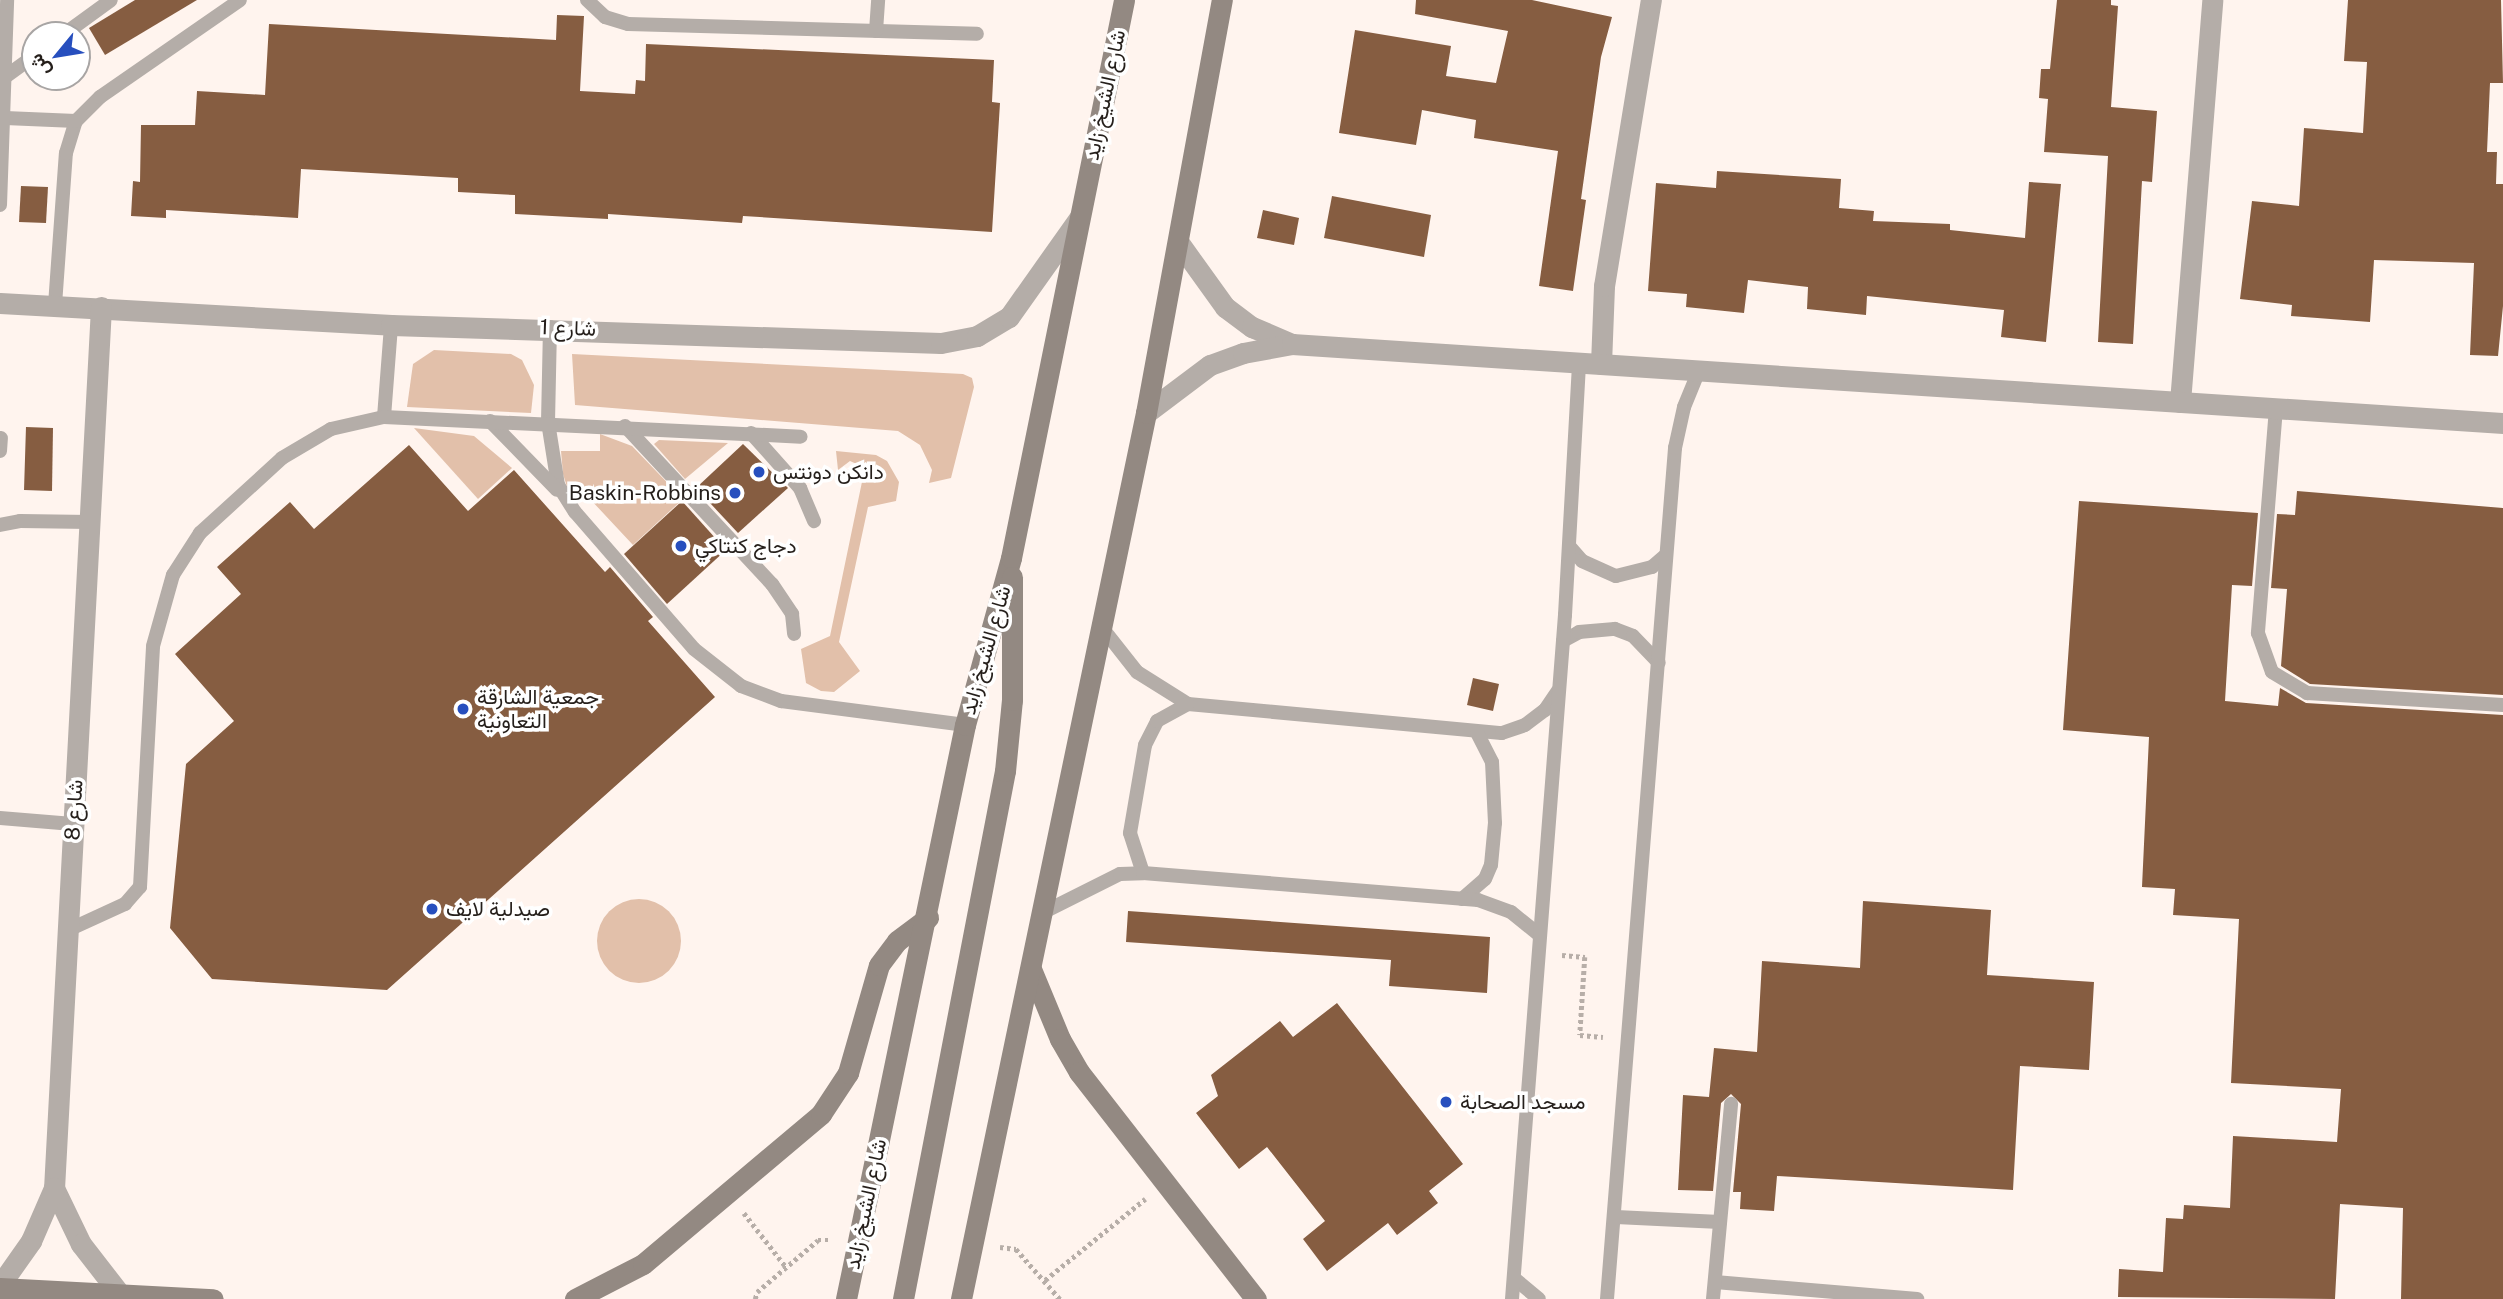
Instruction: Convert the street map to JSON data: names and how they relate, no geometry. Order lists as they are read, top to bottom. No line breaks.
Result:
{"streets":{"main road":["شارع الشيخ زايد"],"street":["شارع 1","شارع 8"]},"crossings":[["شارع الشيخ زايد","شارع 1"],["شارع 1","شارع 8"]],"places":["دانكن دونتس","Baskin-Robbins","دجاج كنتاكي","جمعية الشارقة التعاونية","صيدلية لايف","مسجد الصحابة"],"north":"bottom left"}
